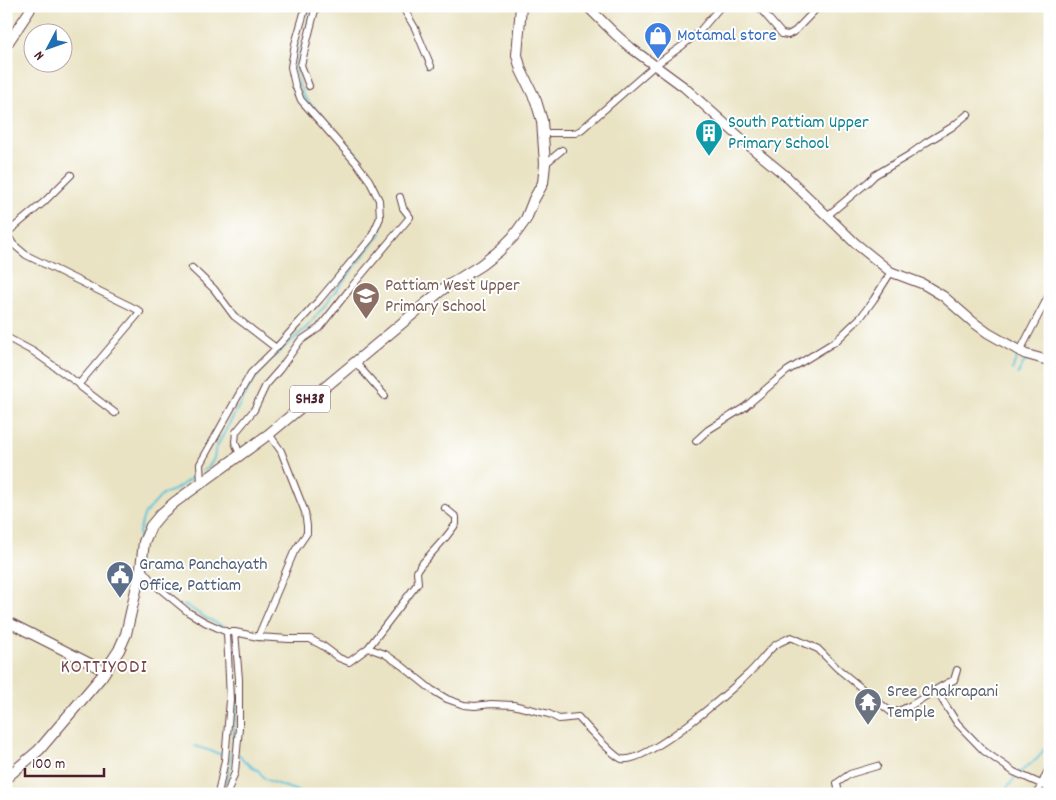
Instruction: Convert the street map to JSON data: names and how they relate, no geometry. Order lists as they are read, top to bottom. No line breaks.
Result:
{"streets":{"main road":["SH38"]},"districts":["KOTTIYODI"],"places":{"shop":["Motamal store"],"building":["South Pattiam Upper Primary School"],"school or university":["Pattiam West Upper Primary School"],"public building":["Grama Panchayath Office, Pattiam"],"temple":["Sree Chakrapani Temple"]},"scale_bar":"100 m","north":"bottom left"}
